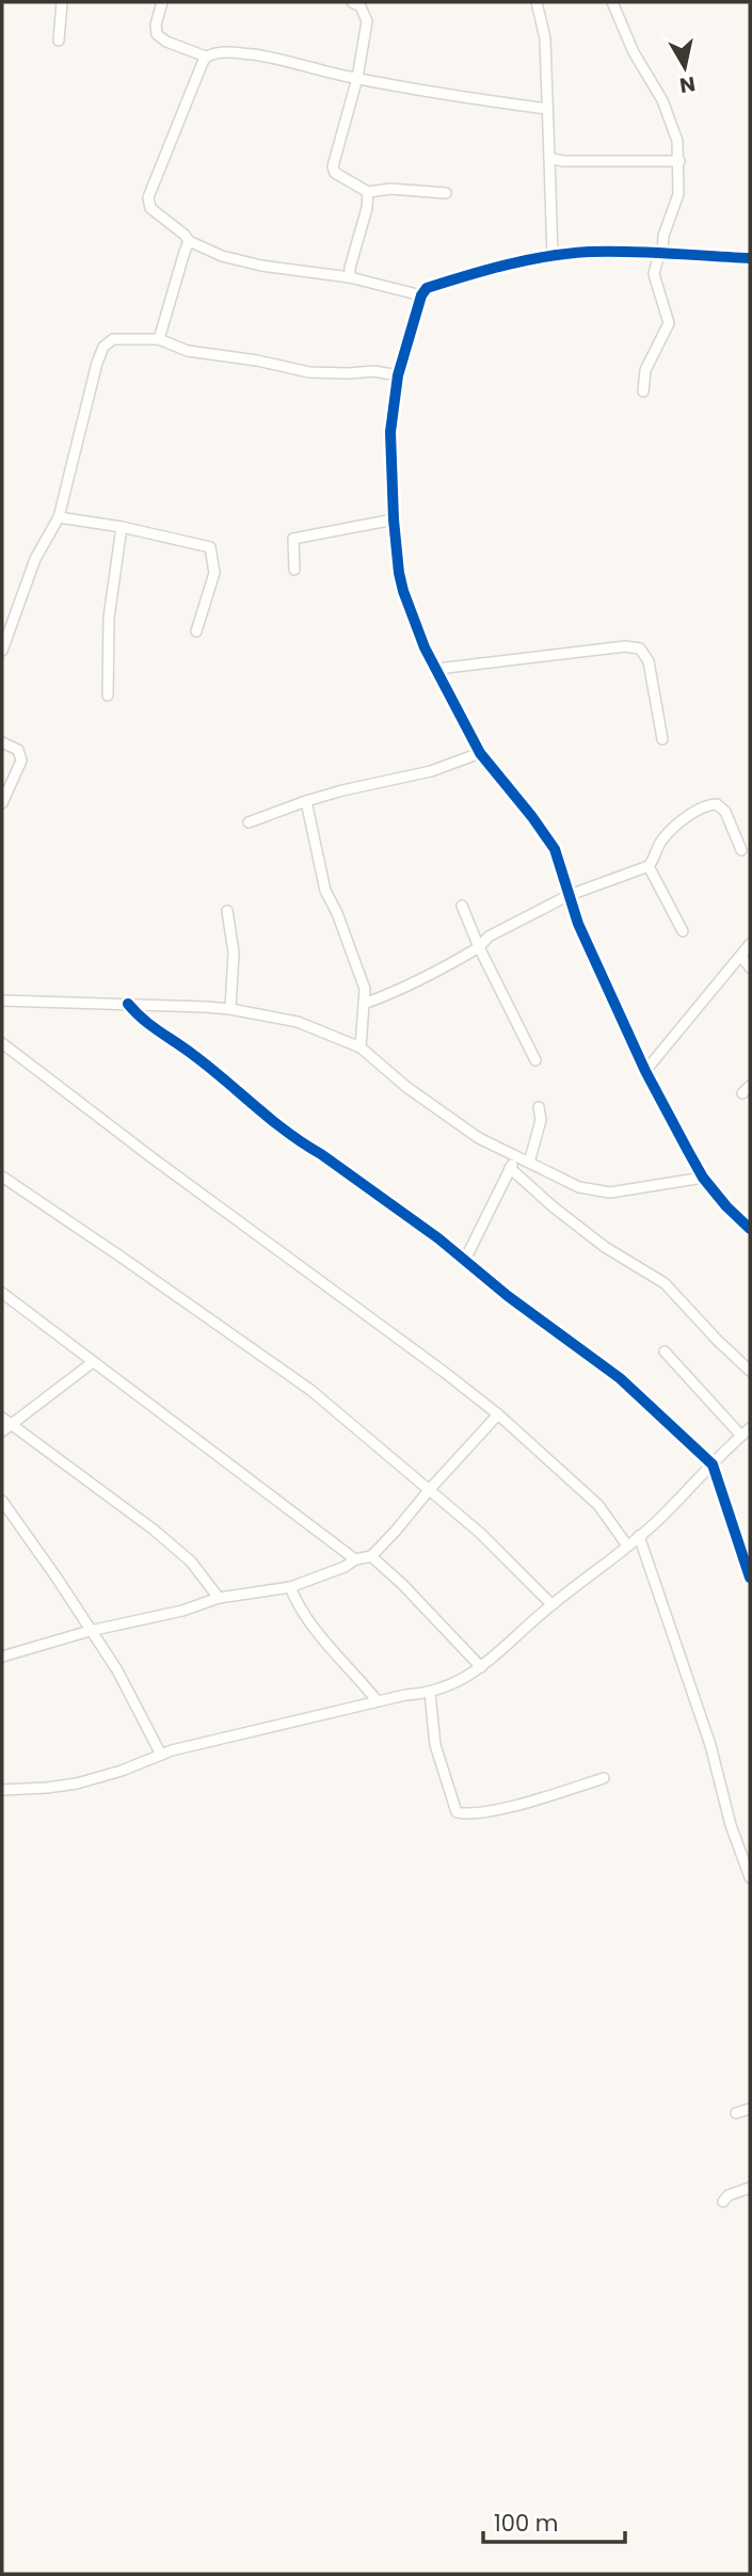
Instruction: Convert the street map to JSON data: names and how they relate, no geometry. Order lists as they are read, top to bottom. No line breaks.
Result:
{"scale_bar":"100 m","north":"bottom"}
